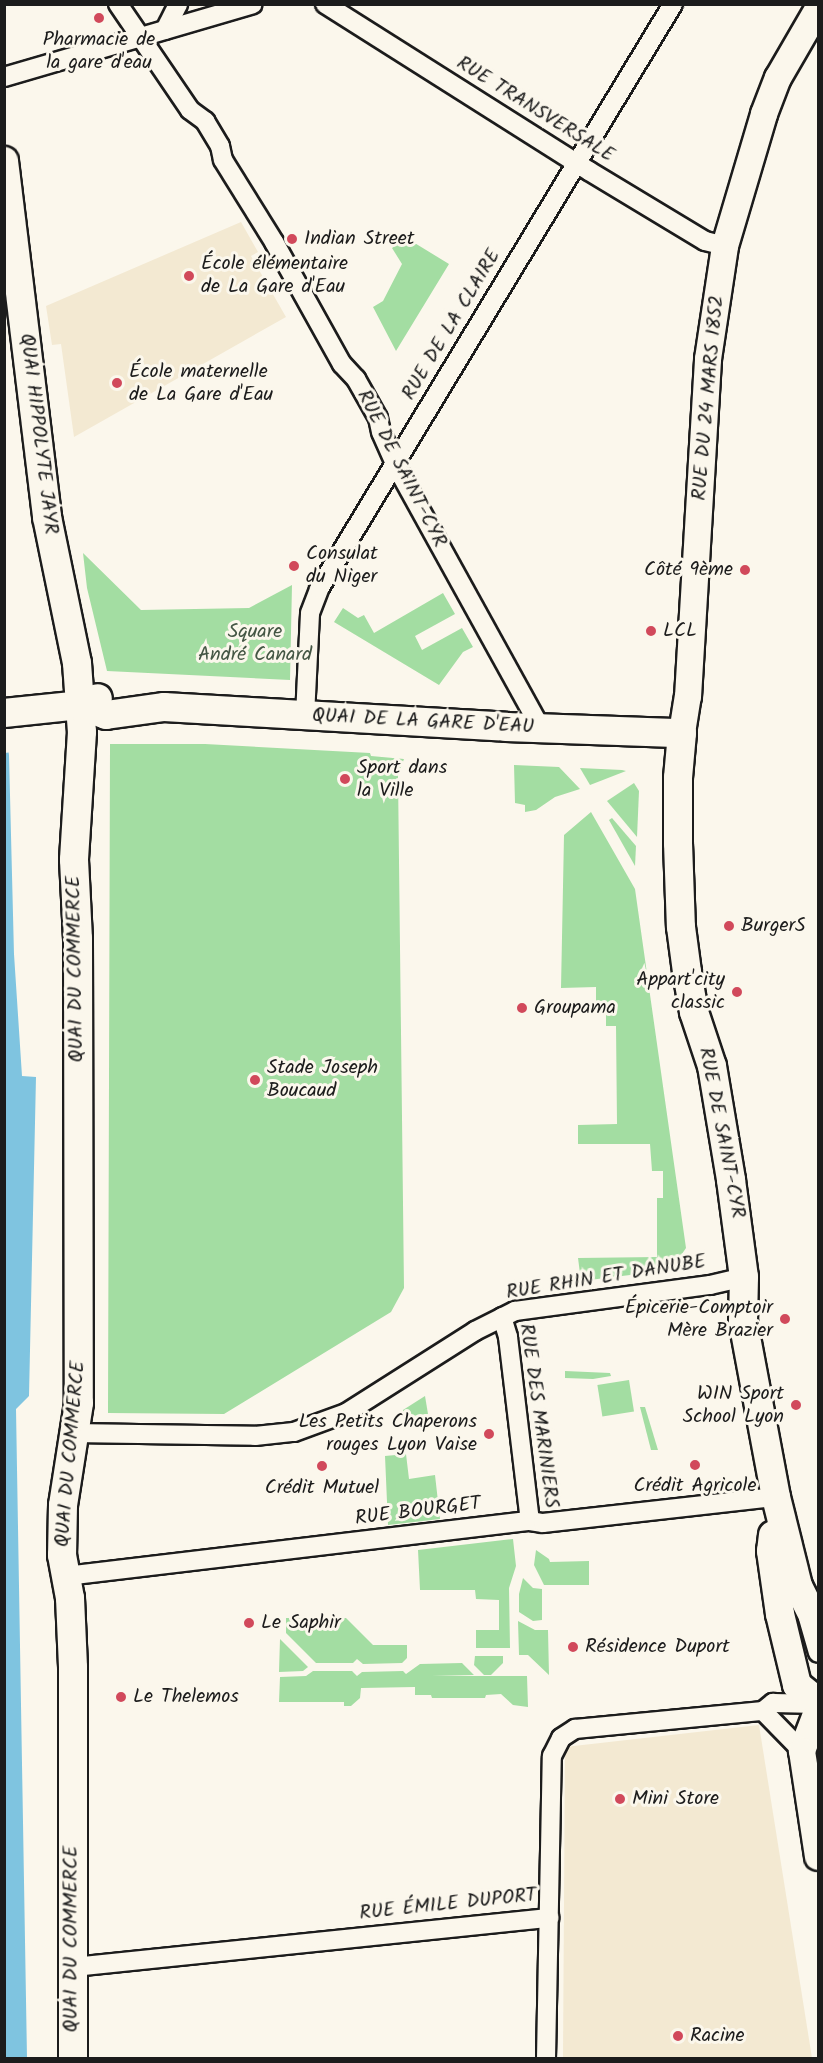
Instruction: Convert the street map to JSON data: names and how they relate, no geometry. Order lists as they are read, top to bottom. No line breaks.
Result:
{"streets":{"main road":["QUAI HIPPOLYTE JAYR","RUE DE SAINT-CYR","QUAI DE LA GARE D'EAU","QUAI DU COMMERCE"],"street":["RUE TRANSVERSALE","RUE DE LA CLAIRE","RUE DU 24 MARS 1852","RUE RHIN ET DANUBE","RUE DES MARINIERS","RUE BOURGET","RUE ÉMILE DUPORT"]},"crossings":[["RUE TRANSVERSALE","RUE DE LA CLAIRE"],["RUE TRANSVERSALE","RUE DU 24 MARS 1852"],["RUE DE LA CLAIRE","RUE DE SAINT-CYR"],["RUE DE LA CLAIRE","QUAI DE LA GARE D'EAU"],["RUE DU 24 MARS 1852","RUE DE SAINT-CYR"],["RUE DU 24 MARS 1852","QUAI DE LA GARE D'EAU"],["QUAI HIPPOLYTE JAYR","QUAI DE LA GARE D'EAU"],["QUAI HIPPOLYTE JAYR","QUAI DU COMMERCE"],["RUE DE SAINT-CYR","QUAI DE LA GARE D'EAU"],["RUE DE SAINT-CYR","RUE RHIN ET DANUBE"],["RUE DE SAINT-CYR","RUE BOURGET"],["RUE DE SAINT-CYR","RUE ÉMILE DUPORT"],["QUAI DE LA GARE D'EAU","QUAI DU COMMERCE"],["QUAI DU COMMERCE","RUE RHIN ET DANUBE"],["QUAI DU COMMERCE","RUE BOURGET"],["QUAI DU COMMERCE","RUE ÉMILE DUPORT"],["RUE RHIN ET DANUBE","RUE DES MARINIERS"],["RUE DES MARINIERS","RUE BOURGET"]],"parks":["Square André Canard"],"places":["Pharmacie de la gare d'eau","Indian Street","École élémentaire de La Gare d'Eau","École maternelle de La Gare d'Eau","Consulat du Niger","Côté 9ème","LCL","Sport dans la Ville","BurgerS","Appart'city classic","Groupama","Stade Joseph Boucaud","Épicerie-Comptoir Mère Brazier","WIN Sport School Lyon","Les Petits Chaperons rouges Lyon Vaise","Crédit Agricole","Crédit Mutuel","Le Saphir","Résidence Duport","Le Thelemos","Mini Store","Racine"]}
